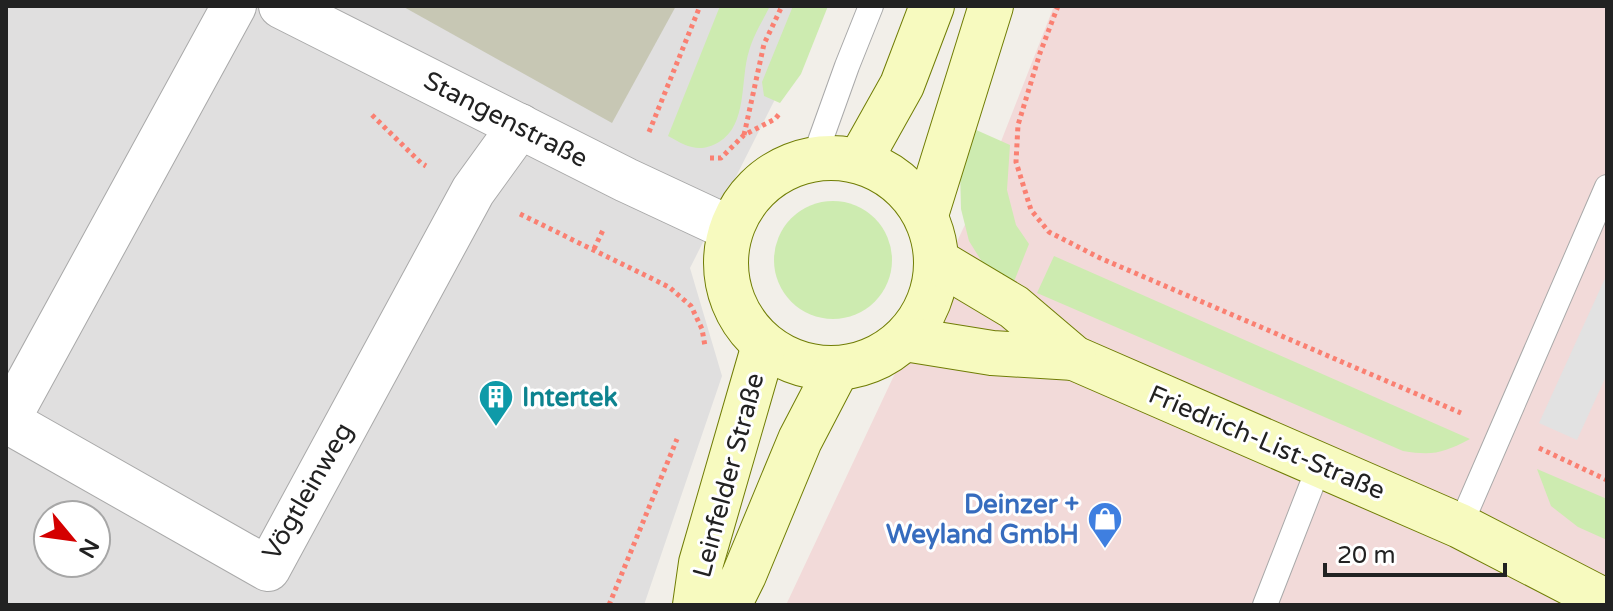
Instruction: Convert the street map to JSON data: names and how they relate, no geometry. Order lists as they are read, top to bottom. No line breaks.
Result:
{"streets":{"main road":["Friedrich-List-Straße","Leinfelder Straße"],"street":["Stangenstraße","Vögtleinweg"]},"crossings":[["Stangenstraße","Friedrich-List-Straße"],["Stangenstraße","Leinfelder Straße"],["Stangenstraße","Vögtleinweg"],["Friedrich-List-Straße","Leinfelder Straße"]],"places":{"building":["Intertek"],"shop":["Deinzer + Weyland GmbH"]},"scale_bar":"20 m","north":"bottom right"}
